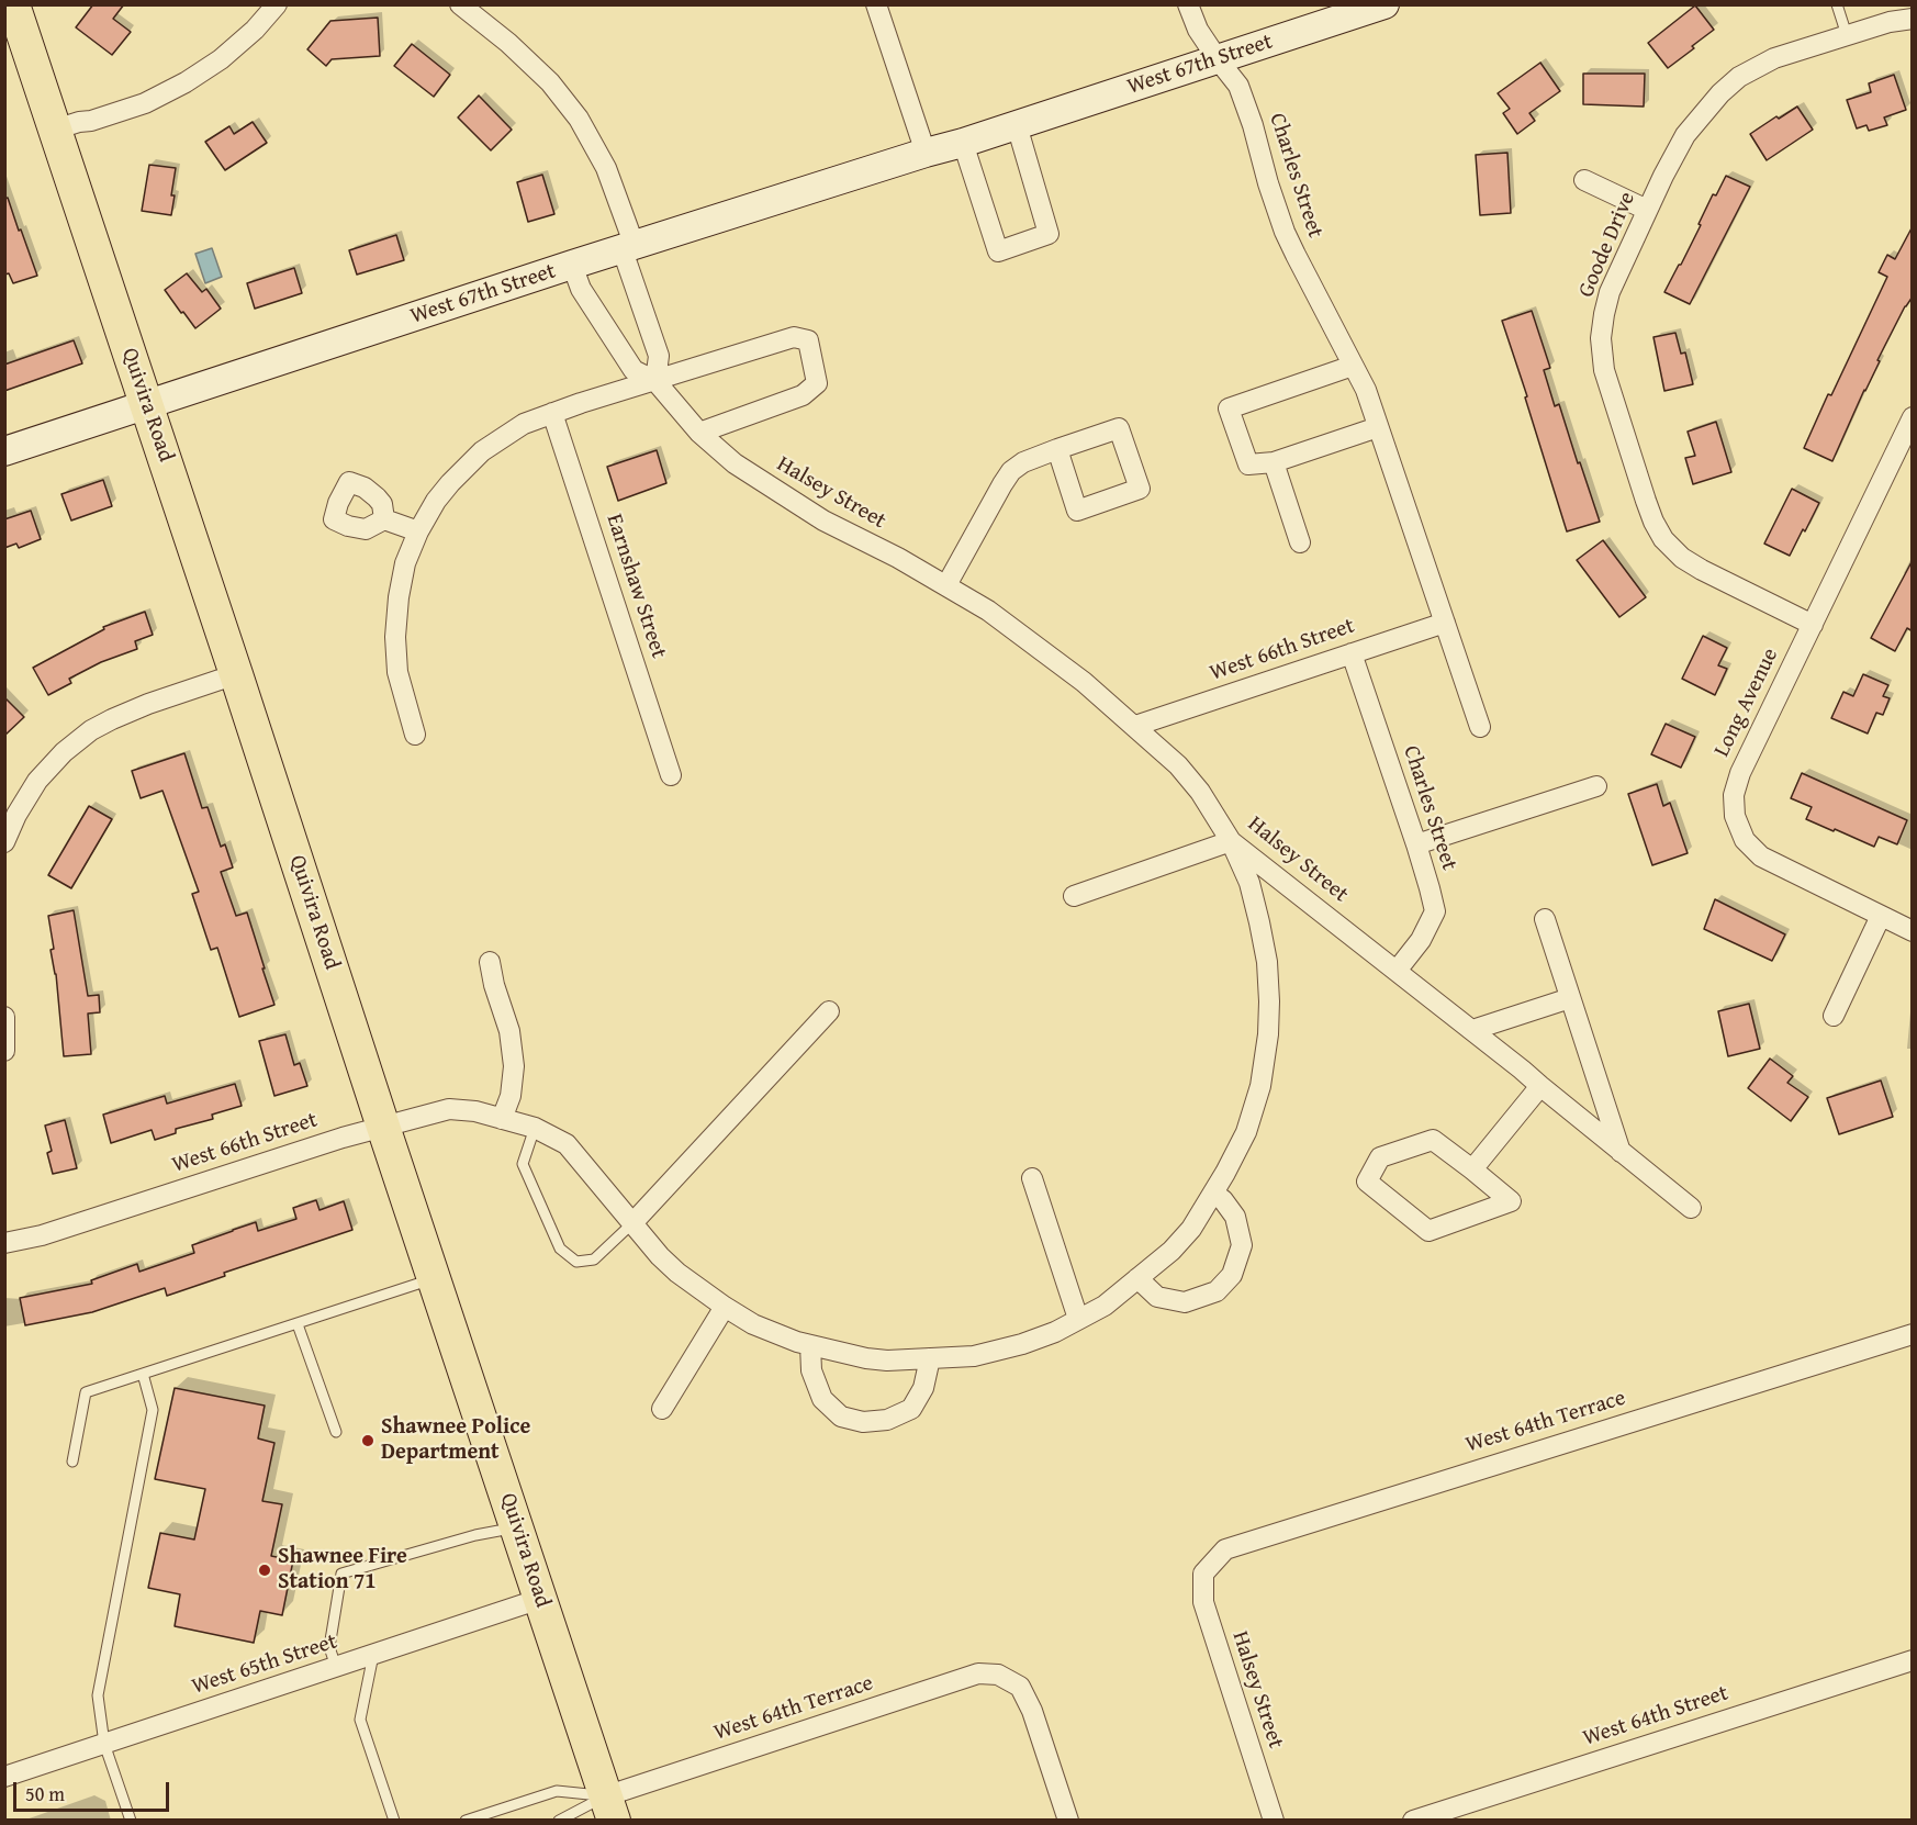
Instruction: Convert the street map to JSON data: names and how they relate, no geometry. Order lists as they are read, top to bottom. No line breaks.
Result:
{"streets":{"main road":["Quivira Road"],"street":["West 67th Street","Charles Street","Goode Drive","Halsey Street","Earnshaw Street","West 66th Street","Long Avenue","West 64th Terrace","West 65th Street","West 64th Street"]},"crossings":[["West 67th Street","Charles Street"],["West 67th Street","Quivira Road"],["West 67th Street","Halsey Street"],["Charles Street","Halsey Street"],["Charles Street","West 66th Street"],["Goode Drive","Long Avenue"],["Quivira Road","West 66th Street"],["Quivira Road","West 64th Terrace"],["Quivira Road","West 65th Street"],["Halsey Street","West 66th Street"],["Halsey Street","West 64th Terrace"]],"places":["Shawnee Police Department","Shawnee Fire Station 71"],"scale_bar":"50 m"}
